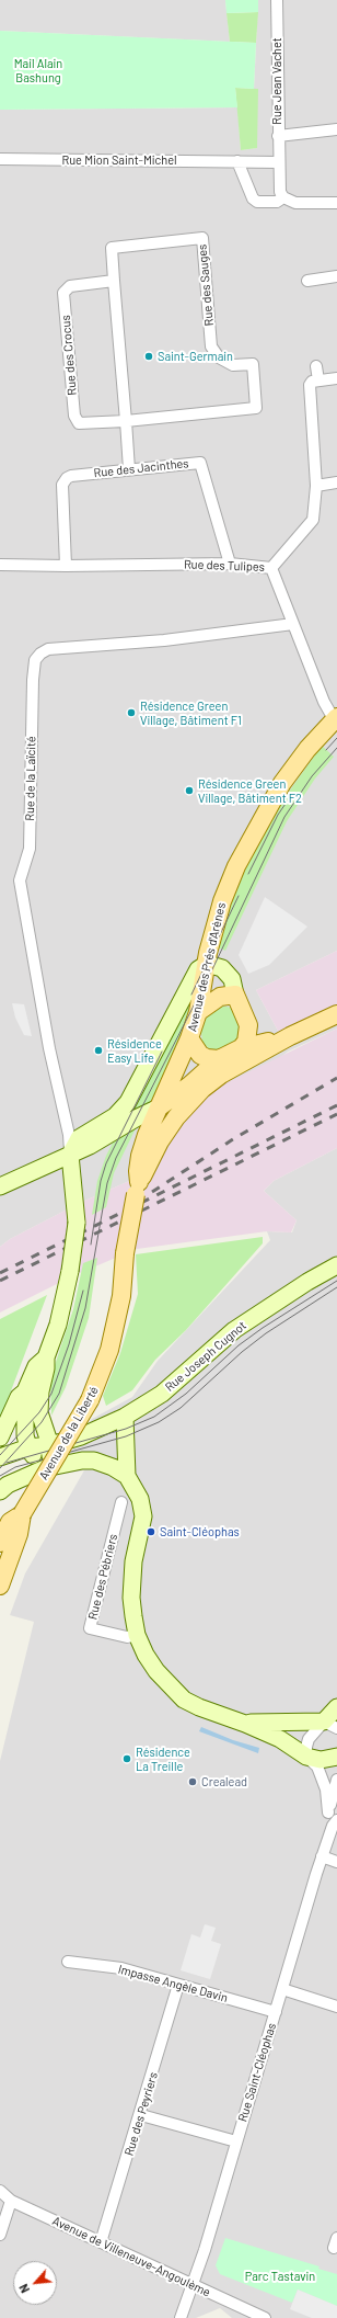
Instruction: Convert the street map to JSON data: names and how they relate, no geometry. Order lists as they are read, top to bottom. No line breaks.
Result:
{"streets":{"main road":["Avenue des Prés d'Arènes","Avenue de la Liberté"],"street":["Rue Jean Vachet","Rue Mion Saint-Michel","Rue des Sauges","Rue des Crocus","Rue des Jacinthes","Rue des Tulipes","Rue de la Laïcité","Rue Joseph Cugnot","Rue des Pébriers","Impasse Angèle Davin","Rue Saint-Cléophas","Rue des Peyriers","Avenue de Villeneuve-Angoulème"]},"crossings":[["Rue Jean Vachet","Rue Mion Saint-Michel"],["Rue des Sauges","Rue des Crocus"],["Rue des Sauges","Rue des Jacinthes"],["Rue des Jacinthes","Rue des Tulipes"],["Rue des Tulipes","Rue de la Laïcité"],["Rue des Tulipes","Avenue des Prés d'Arènes"],["Avenue des Prés d'Arènes","Avenue de la Liberté"],["Impasse Angèle Davin","Rue Saint-Cléophas"],["Impasse Angèle Davin","Rue des Peyriers"],["Rue Saint-Cléophas","Avenue de Villeneuve-Angoulème"],["Rue des Peyriers","Avenue de Villeneuve-Angoulème"]],"parks":["Mail Alain Bashung","Parc Tastavin"],"places":["Saint-Germain","Résidence Green Village, Bâtiment F1","Résidence Green Village, Bâtiment F2","Résidence Easy Life","Saint-Cléophas","Résidence La Treille","Crealead"],"north":"bottom left"}
